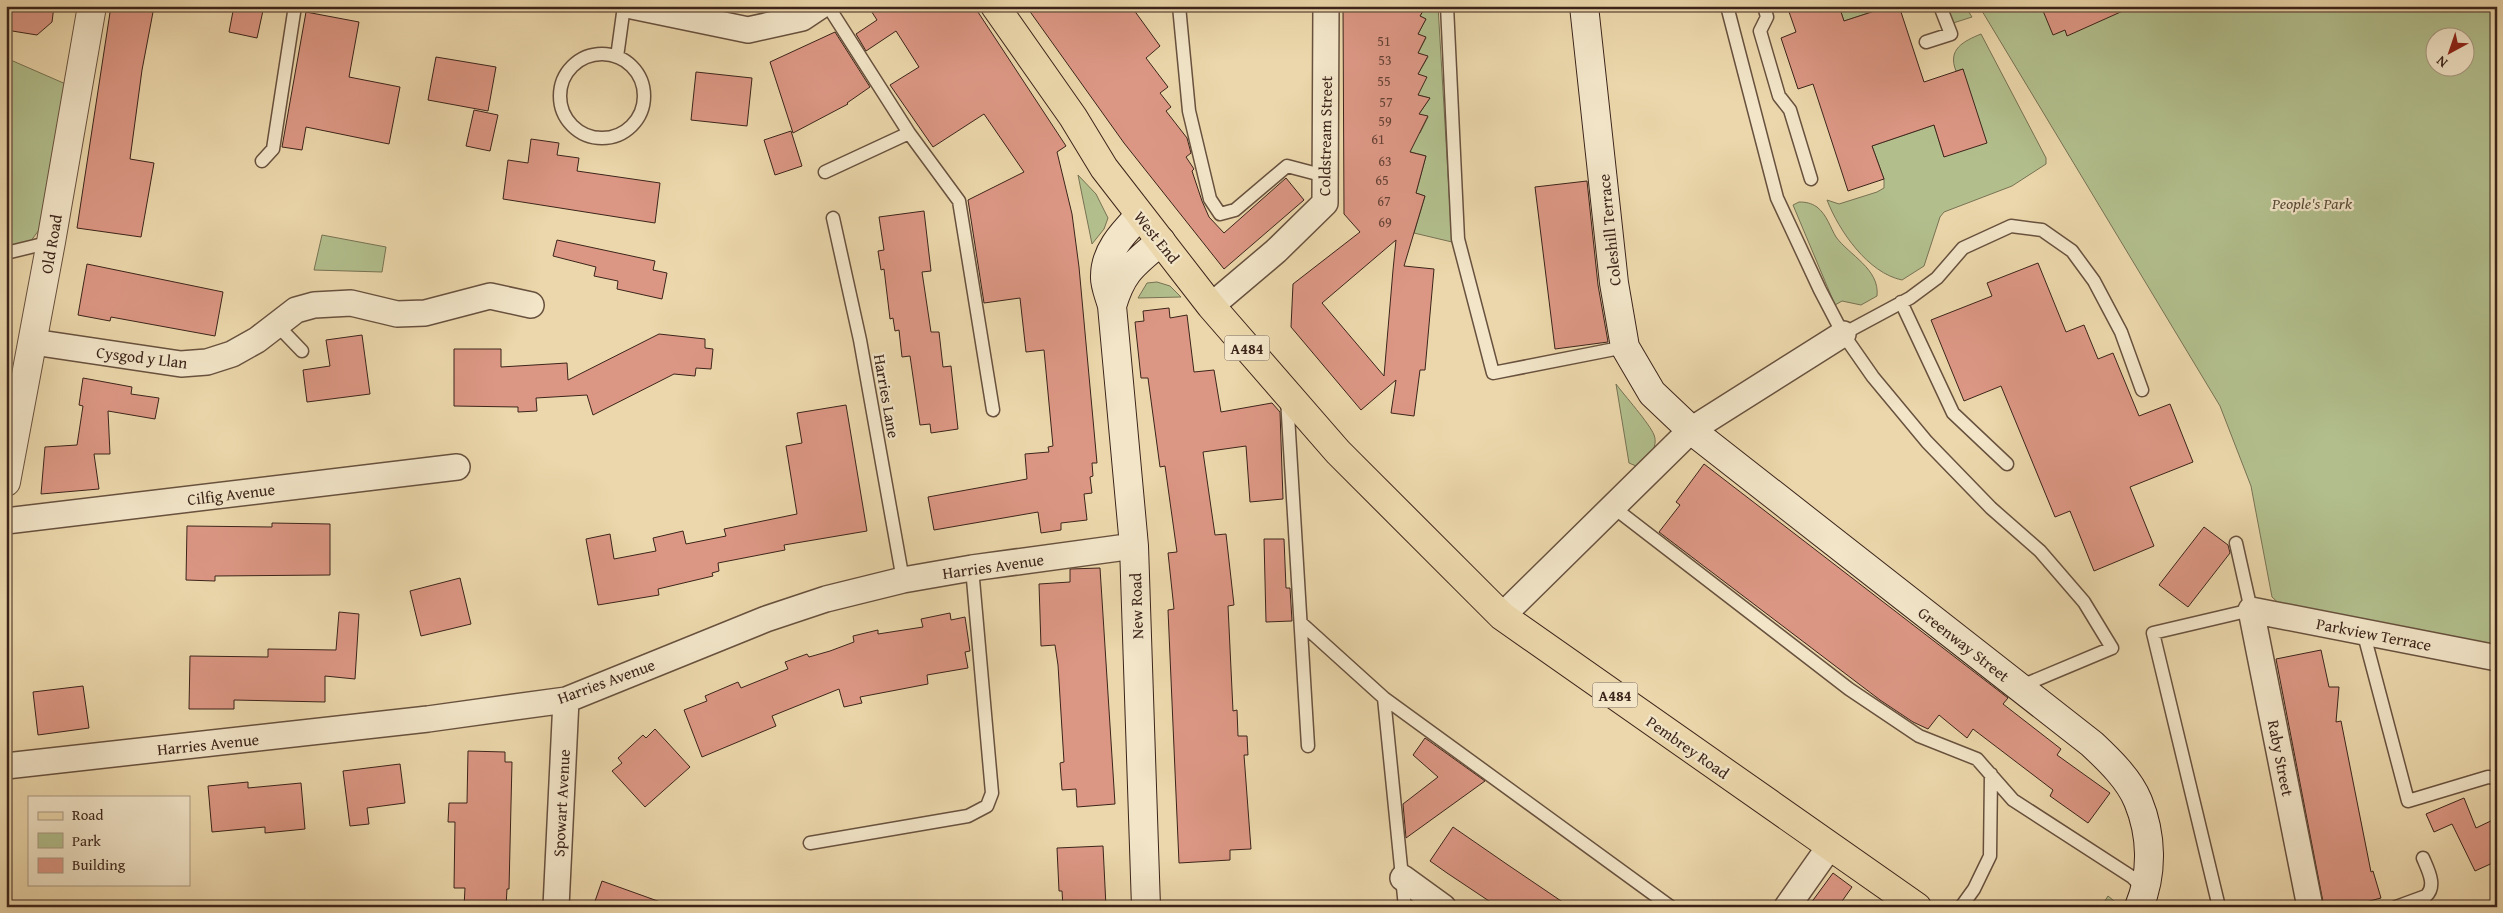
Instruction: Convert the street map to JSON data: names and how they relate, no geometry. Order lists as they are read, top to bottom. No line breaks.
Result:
{"streets":{"main road":["Coleshill Terrace","West End","Old Road","A484","New Road","Greenway Street","Pembrey Road"],"street":["Coldstream Street","Cysgod y Llan","Cilfig Avenue","Harries Avenue","Parkview Terrace","Raby Street","Spowart Avenue"],"lane":["Harries Lane"]},"crossings":[["Coldstream Street","West End"],["Coleshill Terrace","Greenway Street"],["West End","New Road"],["West End","Pembrey Road"],["Old Road","Cysgod y Llan"],["Harries Lane","Harries Avenue"],["Harries Avenue","New Road"],["Harries Avenue","Spowart Avenue"],["Parkview Terrace","Raby Street"]],"parks":["People's Park"],"house_numbers":["51","53","55","57","59","61","63","65","67","69"],"legend":["Road","Park","Building"],"north":"bottom left"}
